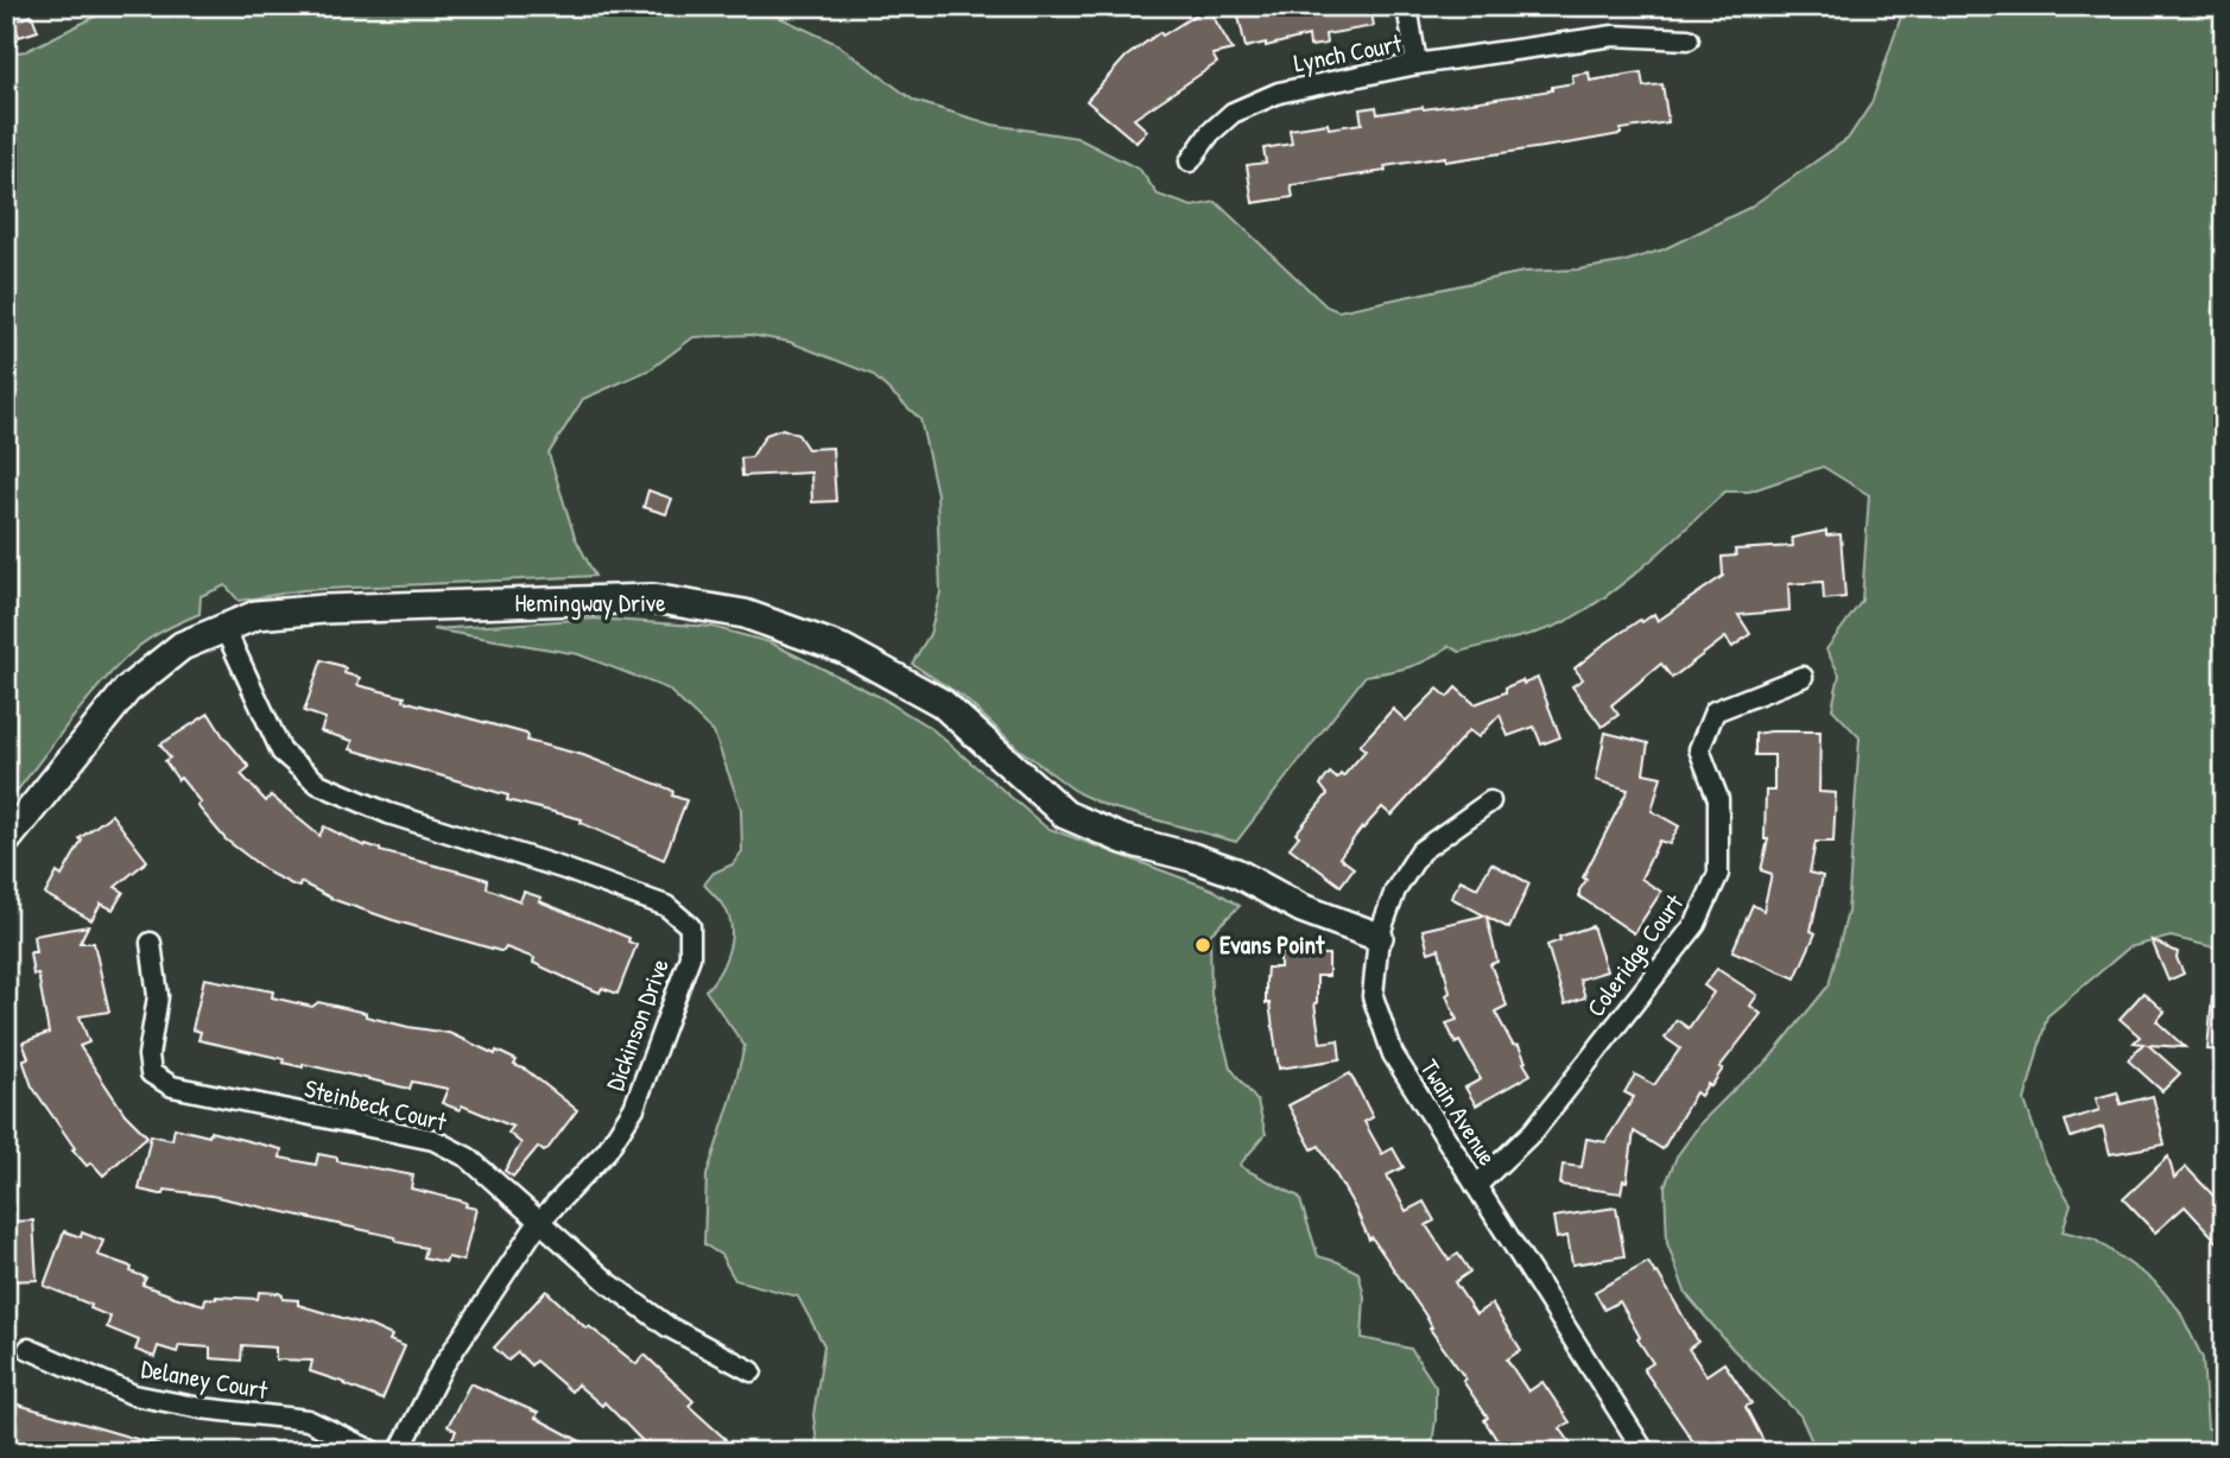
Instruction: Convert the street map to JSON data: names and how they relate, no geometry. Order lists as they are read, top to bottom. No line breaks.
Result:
{"streets":{"street":["Lynch Court","Hemingway Drive","Coleridge Court","Dickinson Drive","Steinbeck Court","Twain Avenue","Delaney Court"]},"crossings":[["Hemingway Drive","Dickinson Drive"],["Hemingway Drive","Twain Avenue"],["Coleridge Court","Twain Avenue"],["Dickinson Drive","Steinbeck Court"]],"places":["Evans Point"]}
